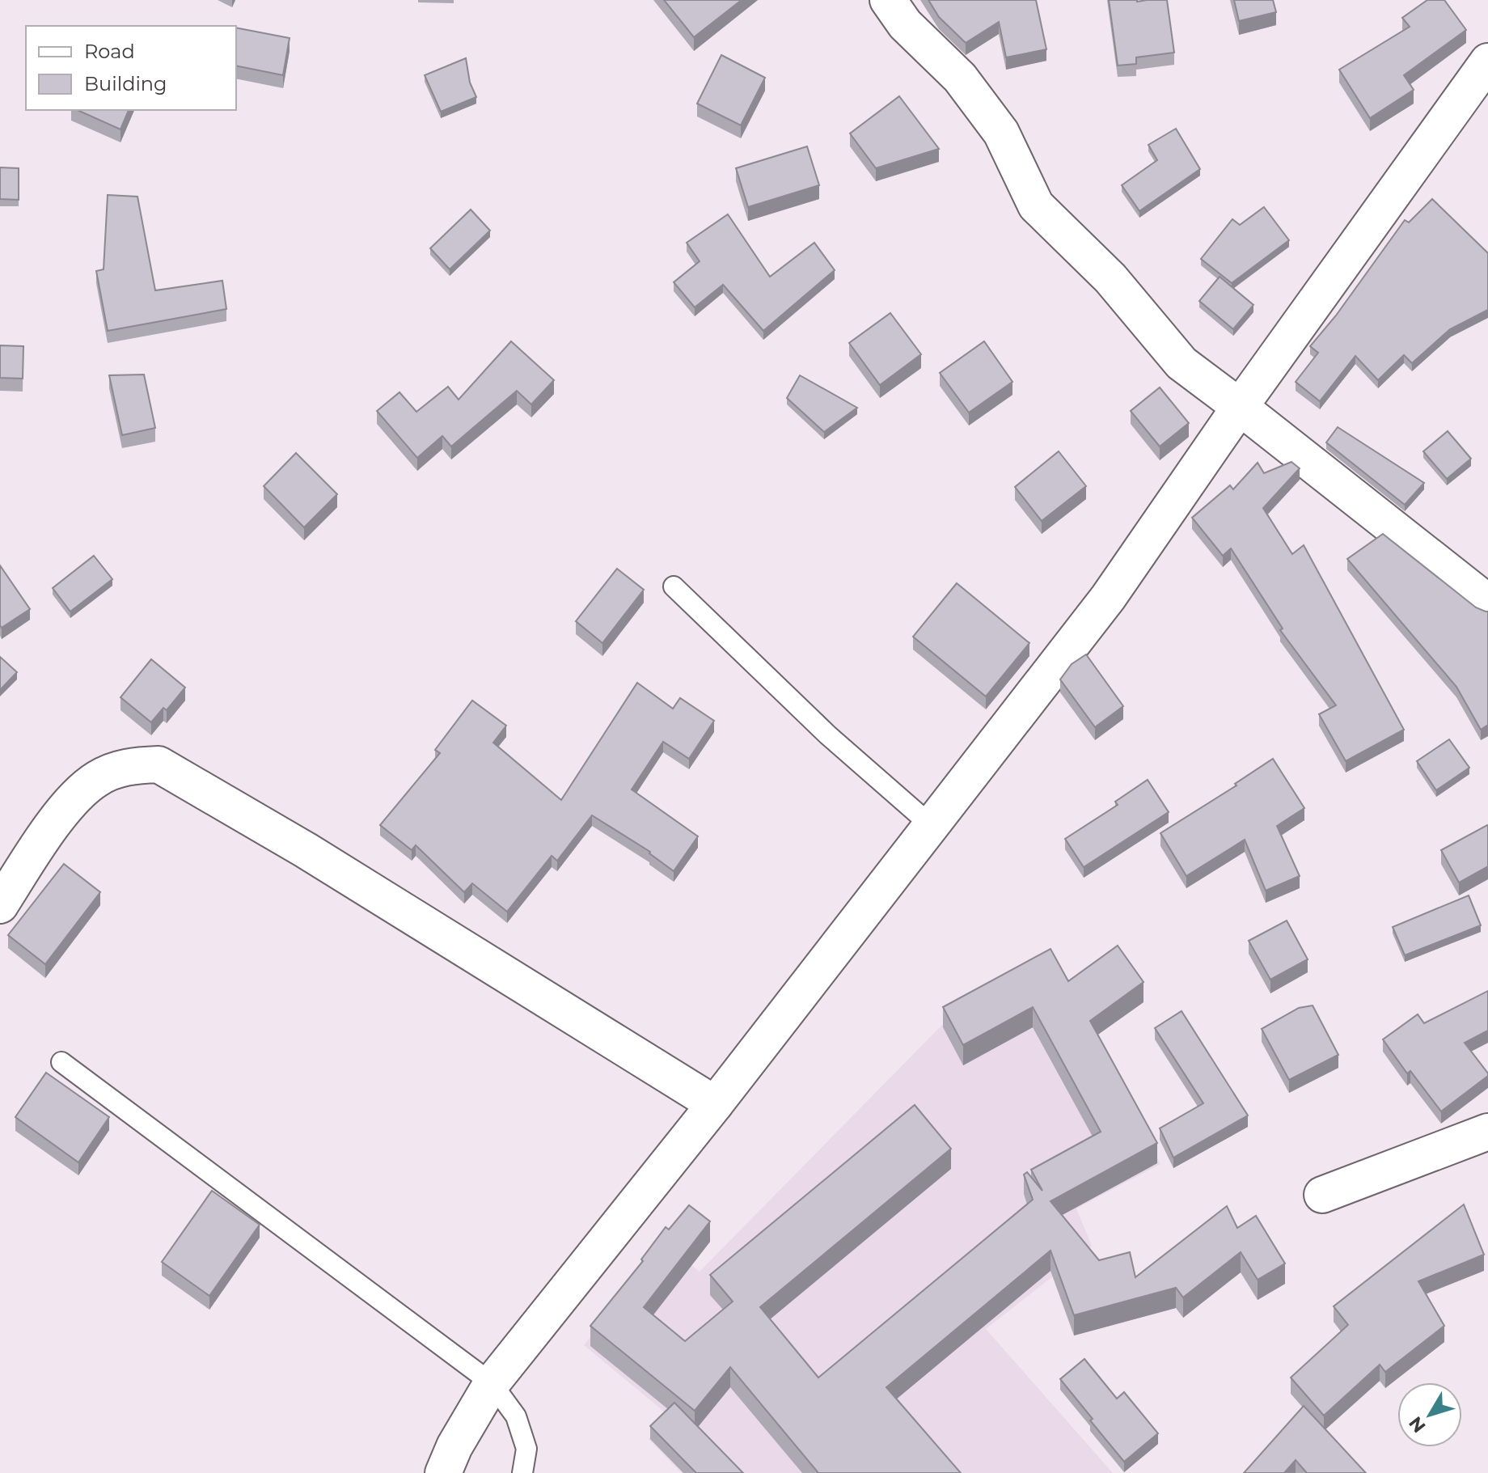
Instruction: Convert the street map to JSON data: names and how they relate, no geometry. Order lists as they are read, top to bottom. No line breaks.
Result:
{"legend":["Road","Building"],"north":"bottom left"}
